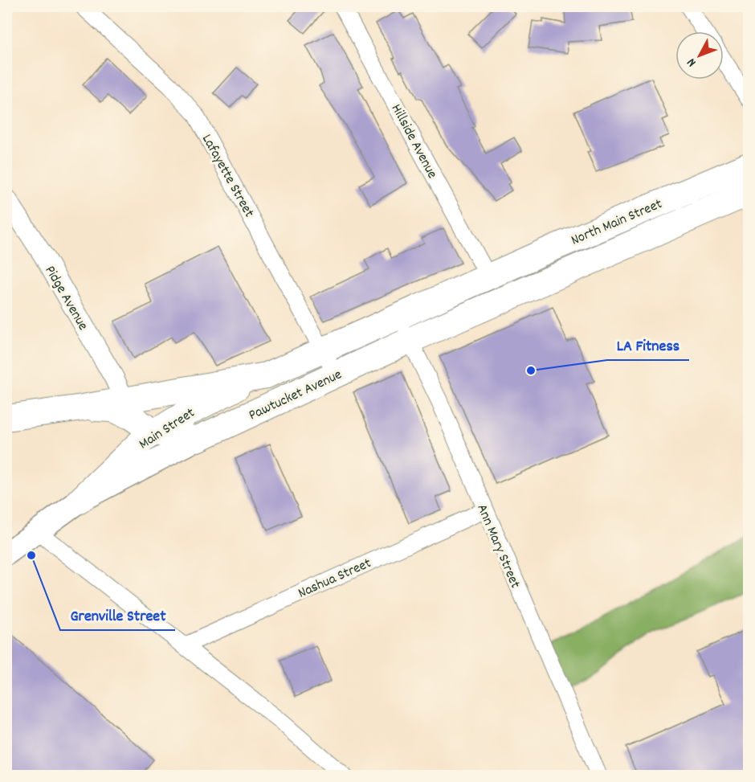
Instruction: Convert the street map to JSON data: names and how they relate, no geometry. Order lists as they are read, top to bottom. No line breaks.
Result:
{"streets":{"main road":["North Main Street","Pawtucket Avenue","Main Street"],"street":["Hillside Avenue","Lafayette Street","Pidge Avenue","Ann Mary Street","Nashua Street"]},"crossings":[["Hillside Avenue","North Main Street"],["Hillside Avenue","Pawtucket Avenue"],["Lafayette Street","Pawtucket Avenue"],["North Main Street","Pawtucket Avenue"],["Pidge Avenue","Pawtucket Avenue"],["Pawtucket Avenue","Main Street"],["Pawtucket Avenue","Ann Mary Street"],["Ann Mary Street","Nashua Street"]],"places":["LA Fitness","Grenville Street"],"north":"bottom left"}
